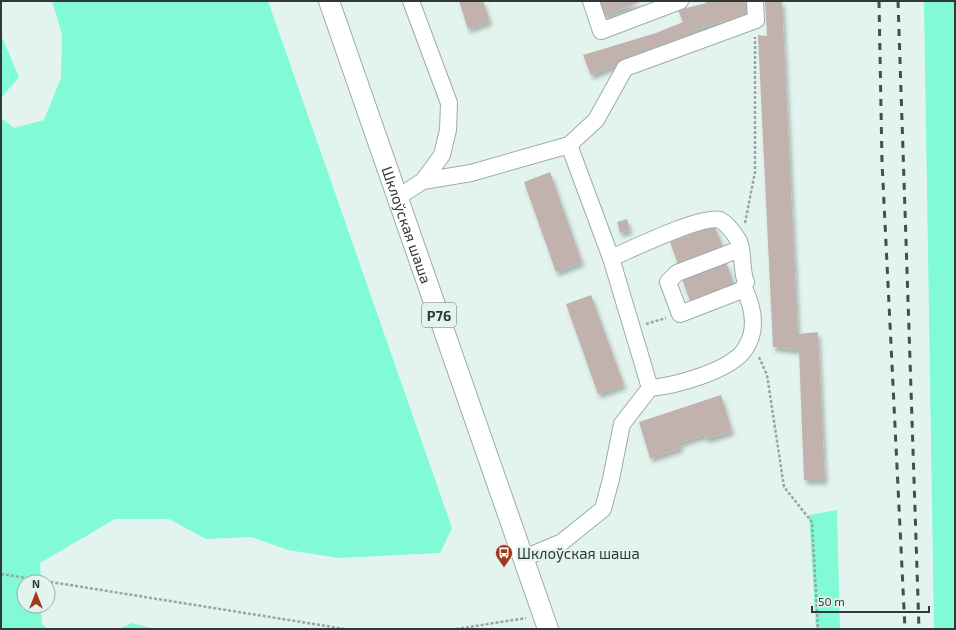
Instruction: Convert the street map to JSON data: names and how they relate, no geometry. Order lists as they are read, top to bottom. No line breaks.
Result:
{"streets":{"main road":["Шклоўская шаша","Р76"]},"places":{"bus stop":["Шклоўская шаша"]},"scale_bar":"50 m","north":"top"}
